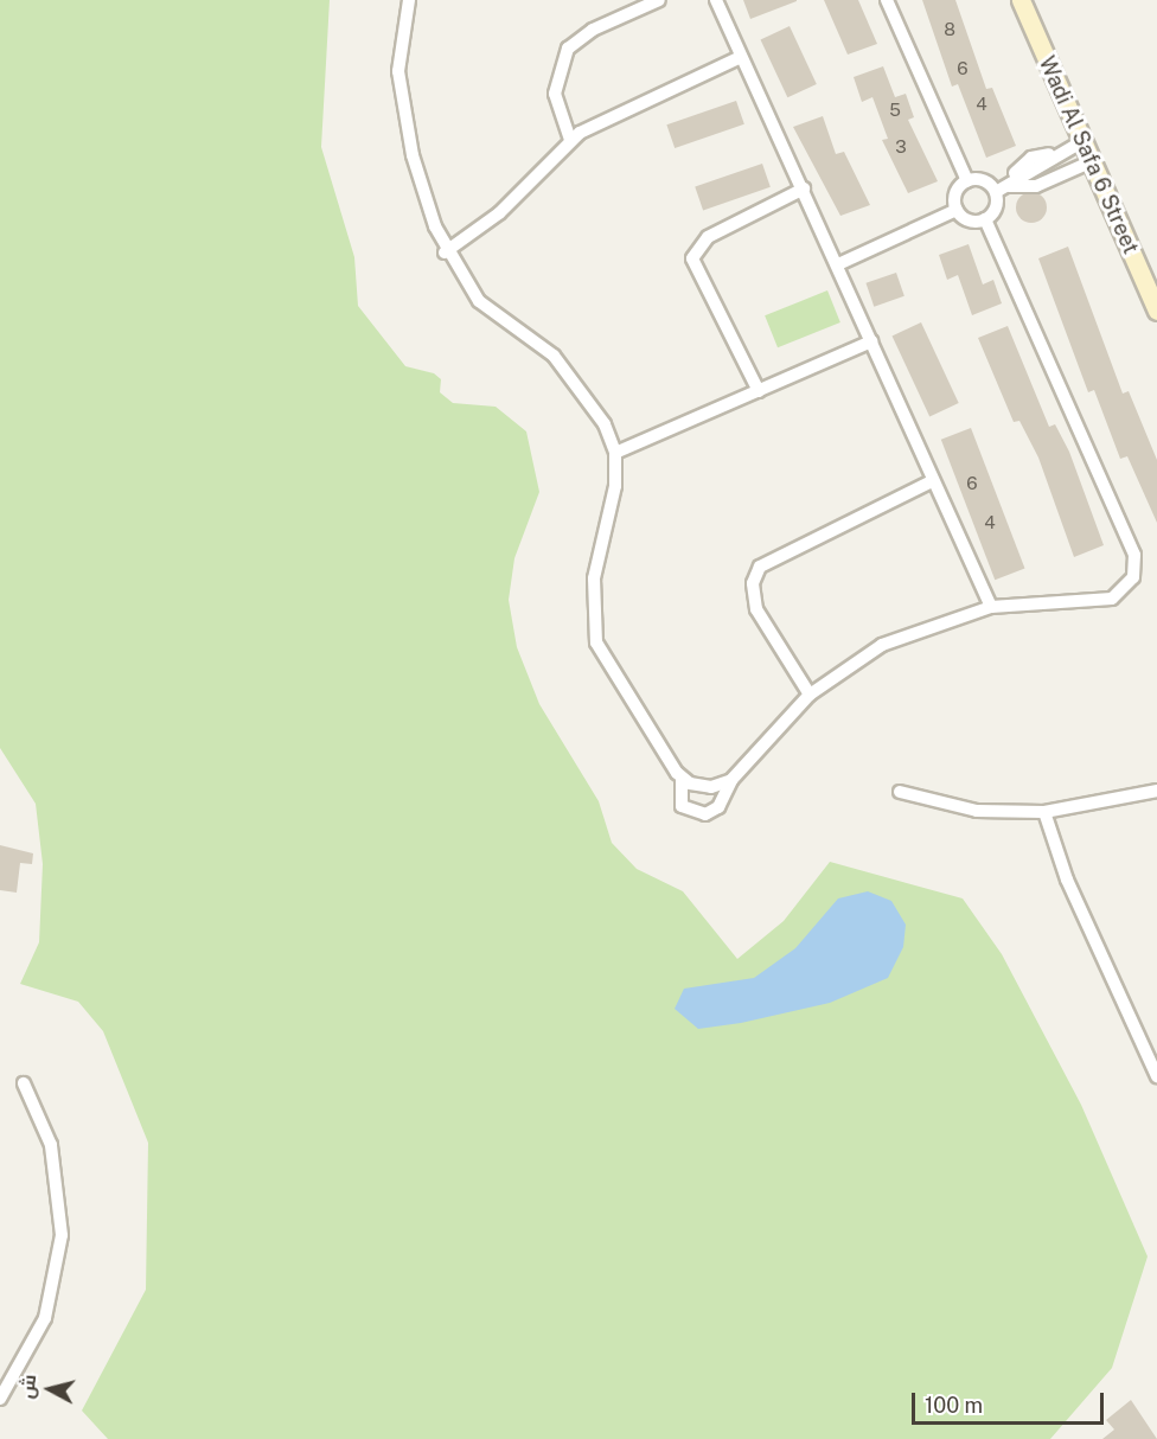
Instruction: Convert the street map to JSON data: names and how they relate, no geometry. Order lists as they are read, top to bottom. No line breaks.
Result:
{"streets":{"main road":["Wadi Al Safa 6 Street"]},"house_numbers":["8","6","4","5","3","6","4"],"scale_bar":"100 m","north":"left"}
